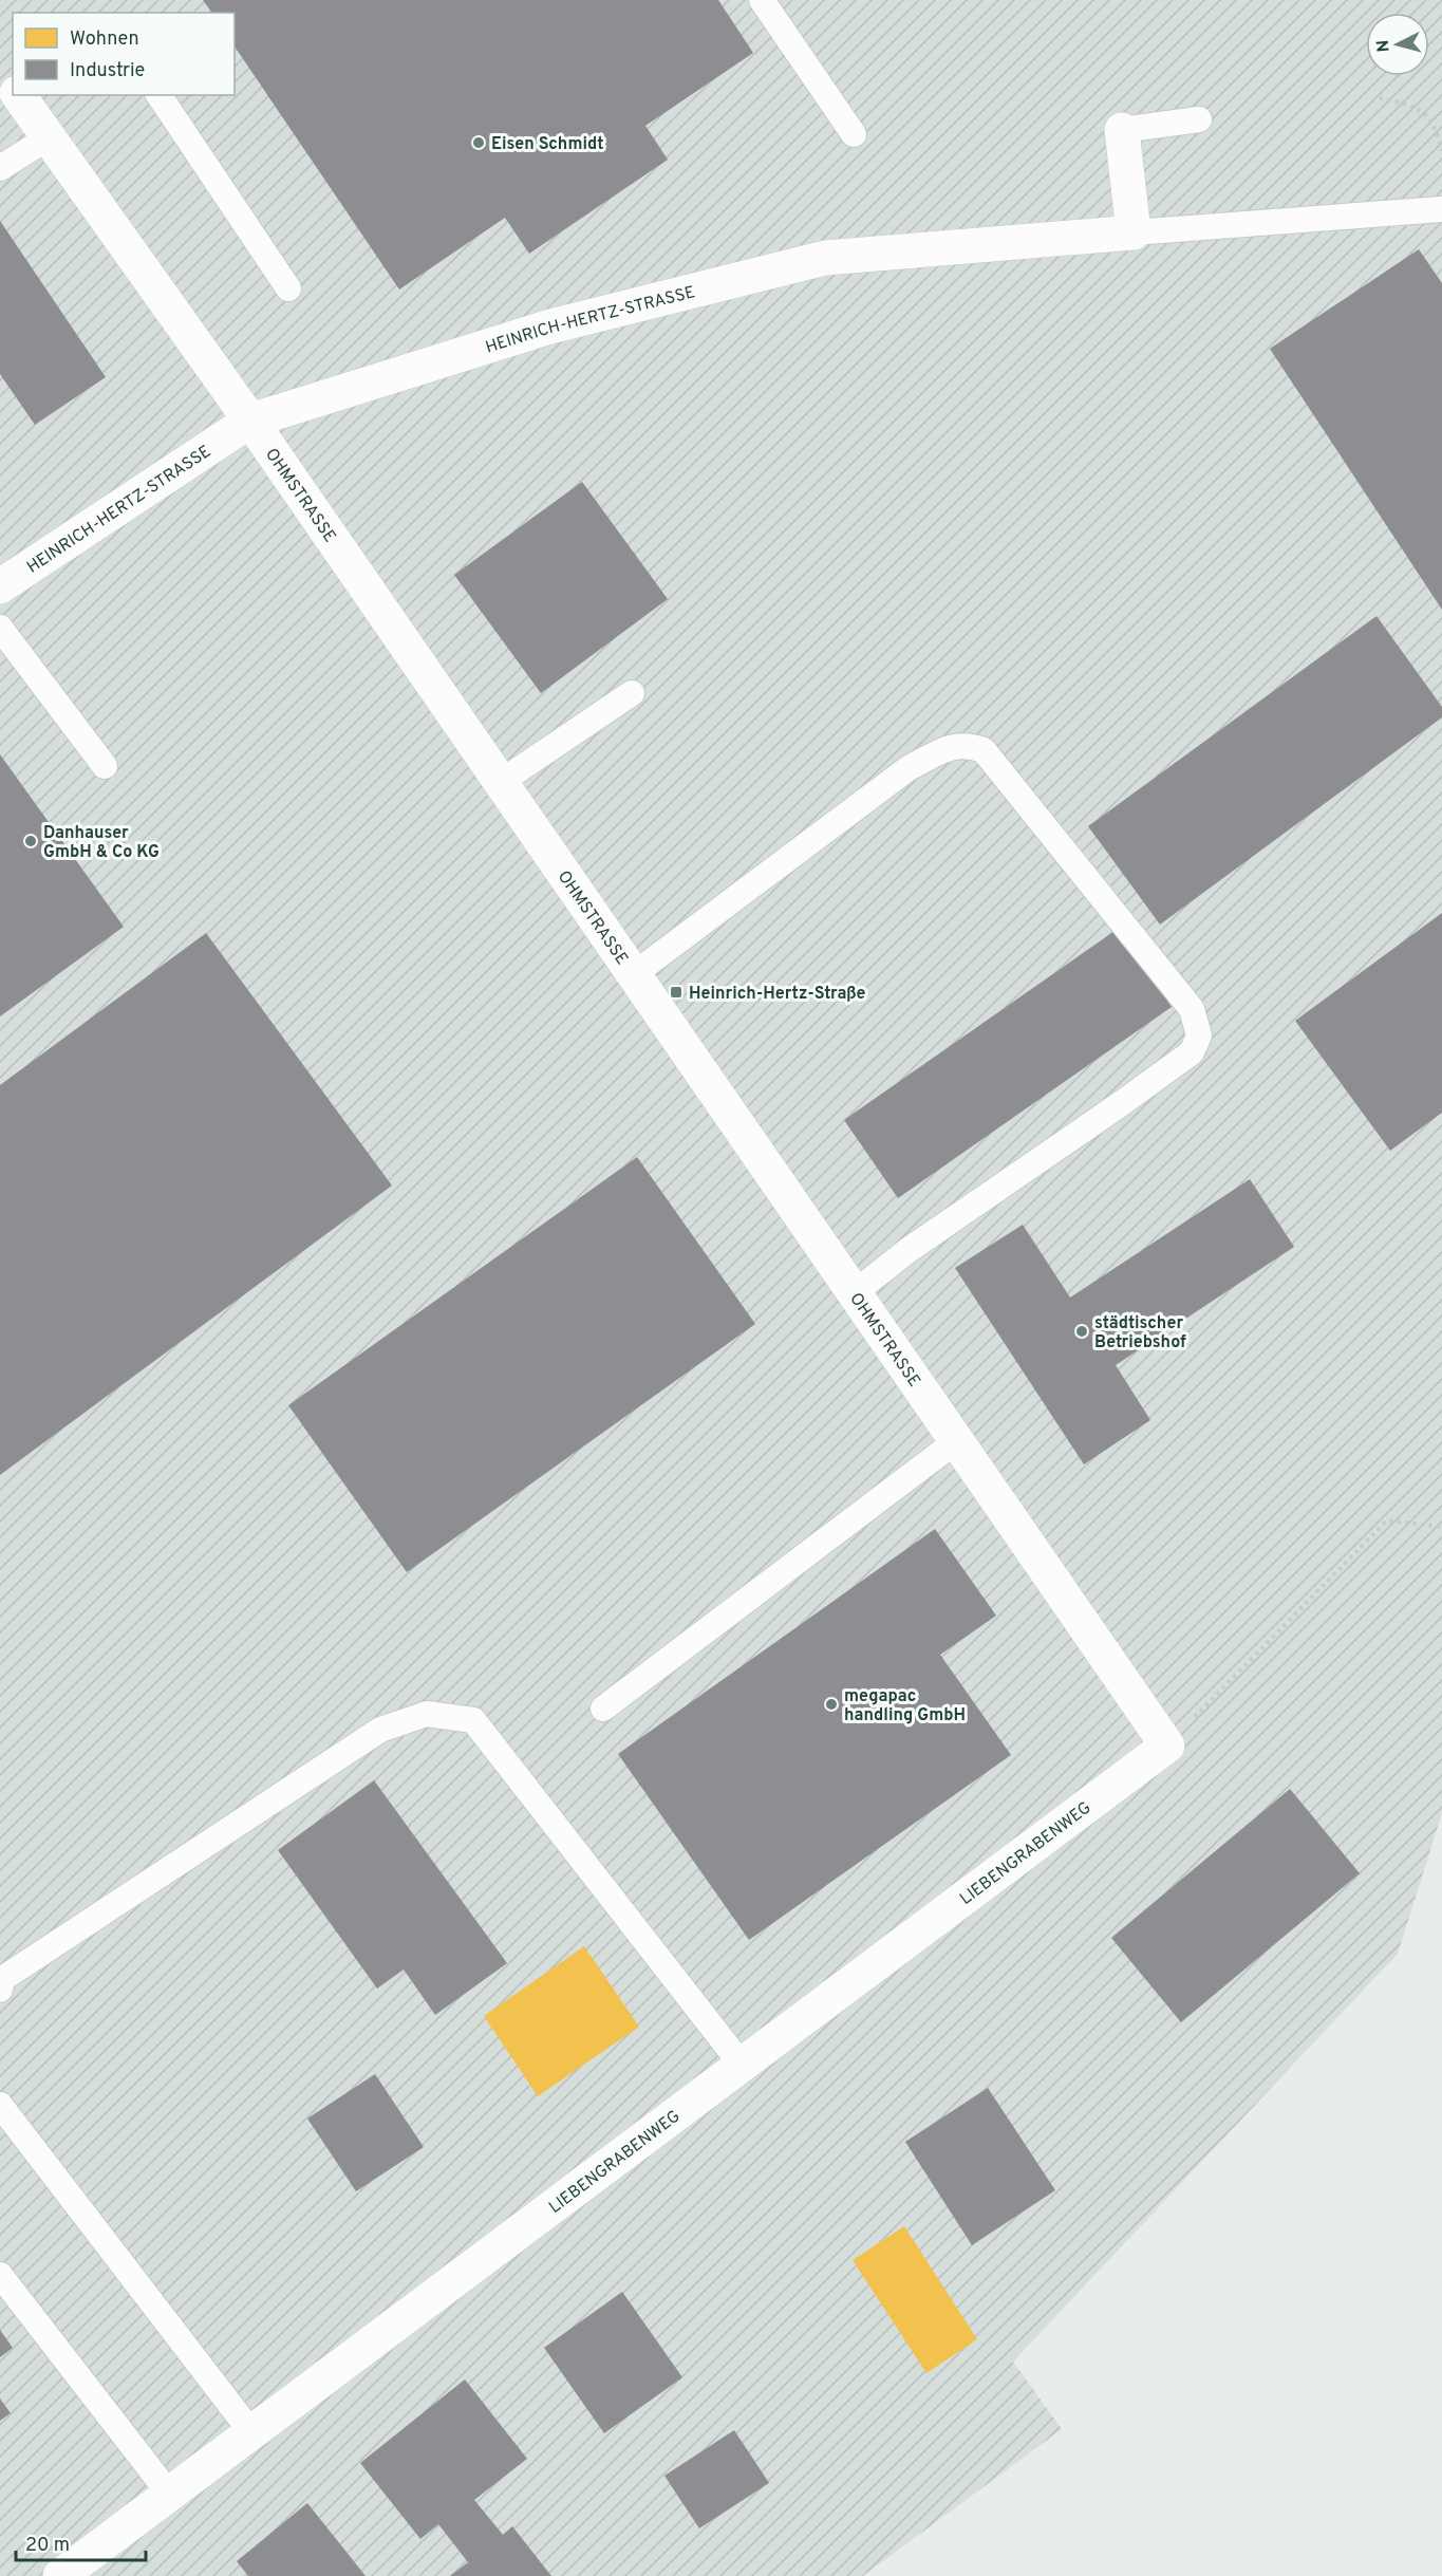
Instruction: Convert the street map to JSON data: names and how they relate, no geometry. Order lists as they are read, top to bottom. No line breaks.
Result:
{"streets":{"street":["HEINRICH-HERTZ-STRASSE","OHMSTRASSE","LIEBENGRABENWEG"]},"crossings":[["HEINRICH-HERTZ-STRASSE","OHMSTRASSE"],["OHMSTRASSE","LIEBENGRABENWEG"]],"places":{"other":["Eisen Schmidt","Danhauser GmbH & Co KG","städtischer Betriebshof","megapac handling GmbH"],"transit":["Heinrich-Hertz-Straße"]},"legend":["Wohnen","Industrie"],"scale_bar":"20 m","north":"left"}
